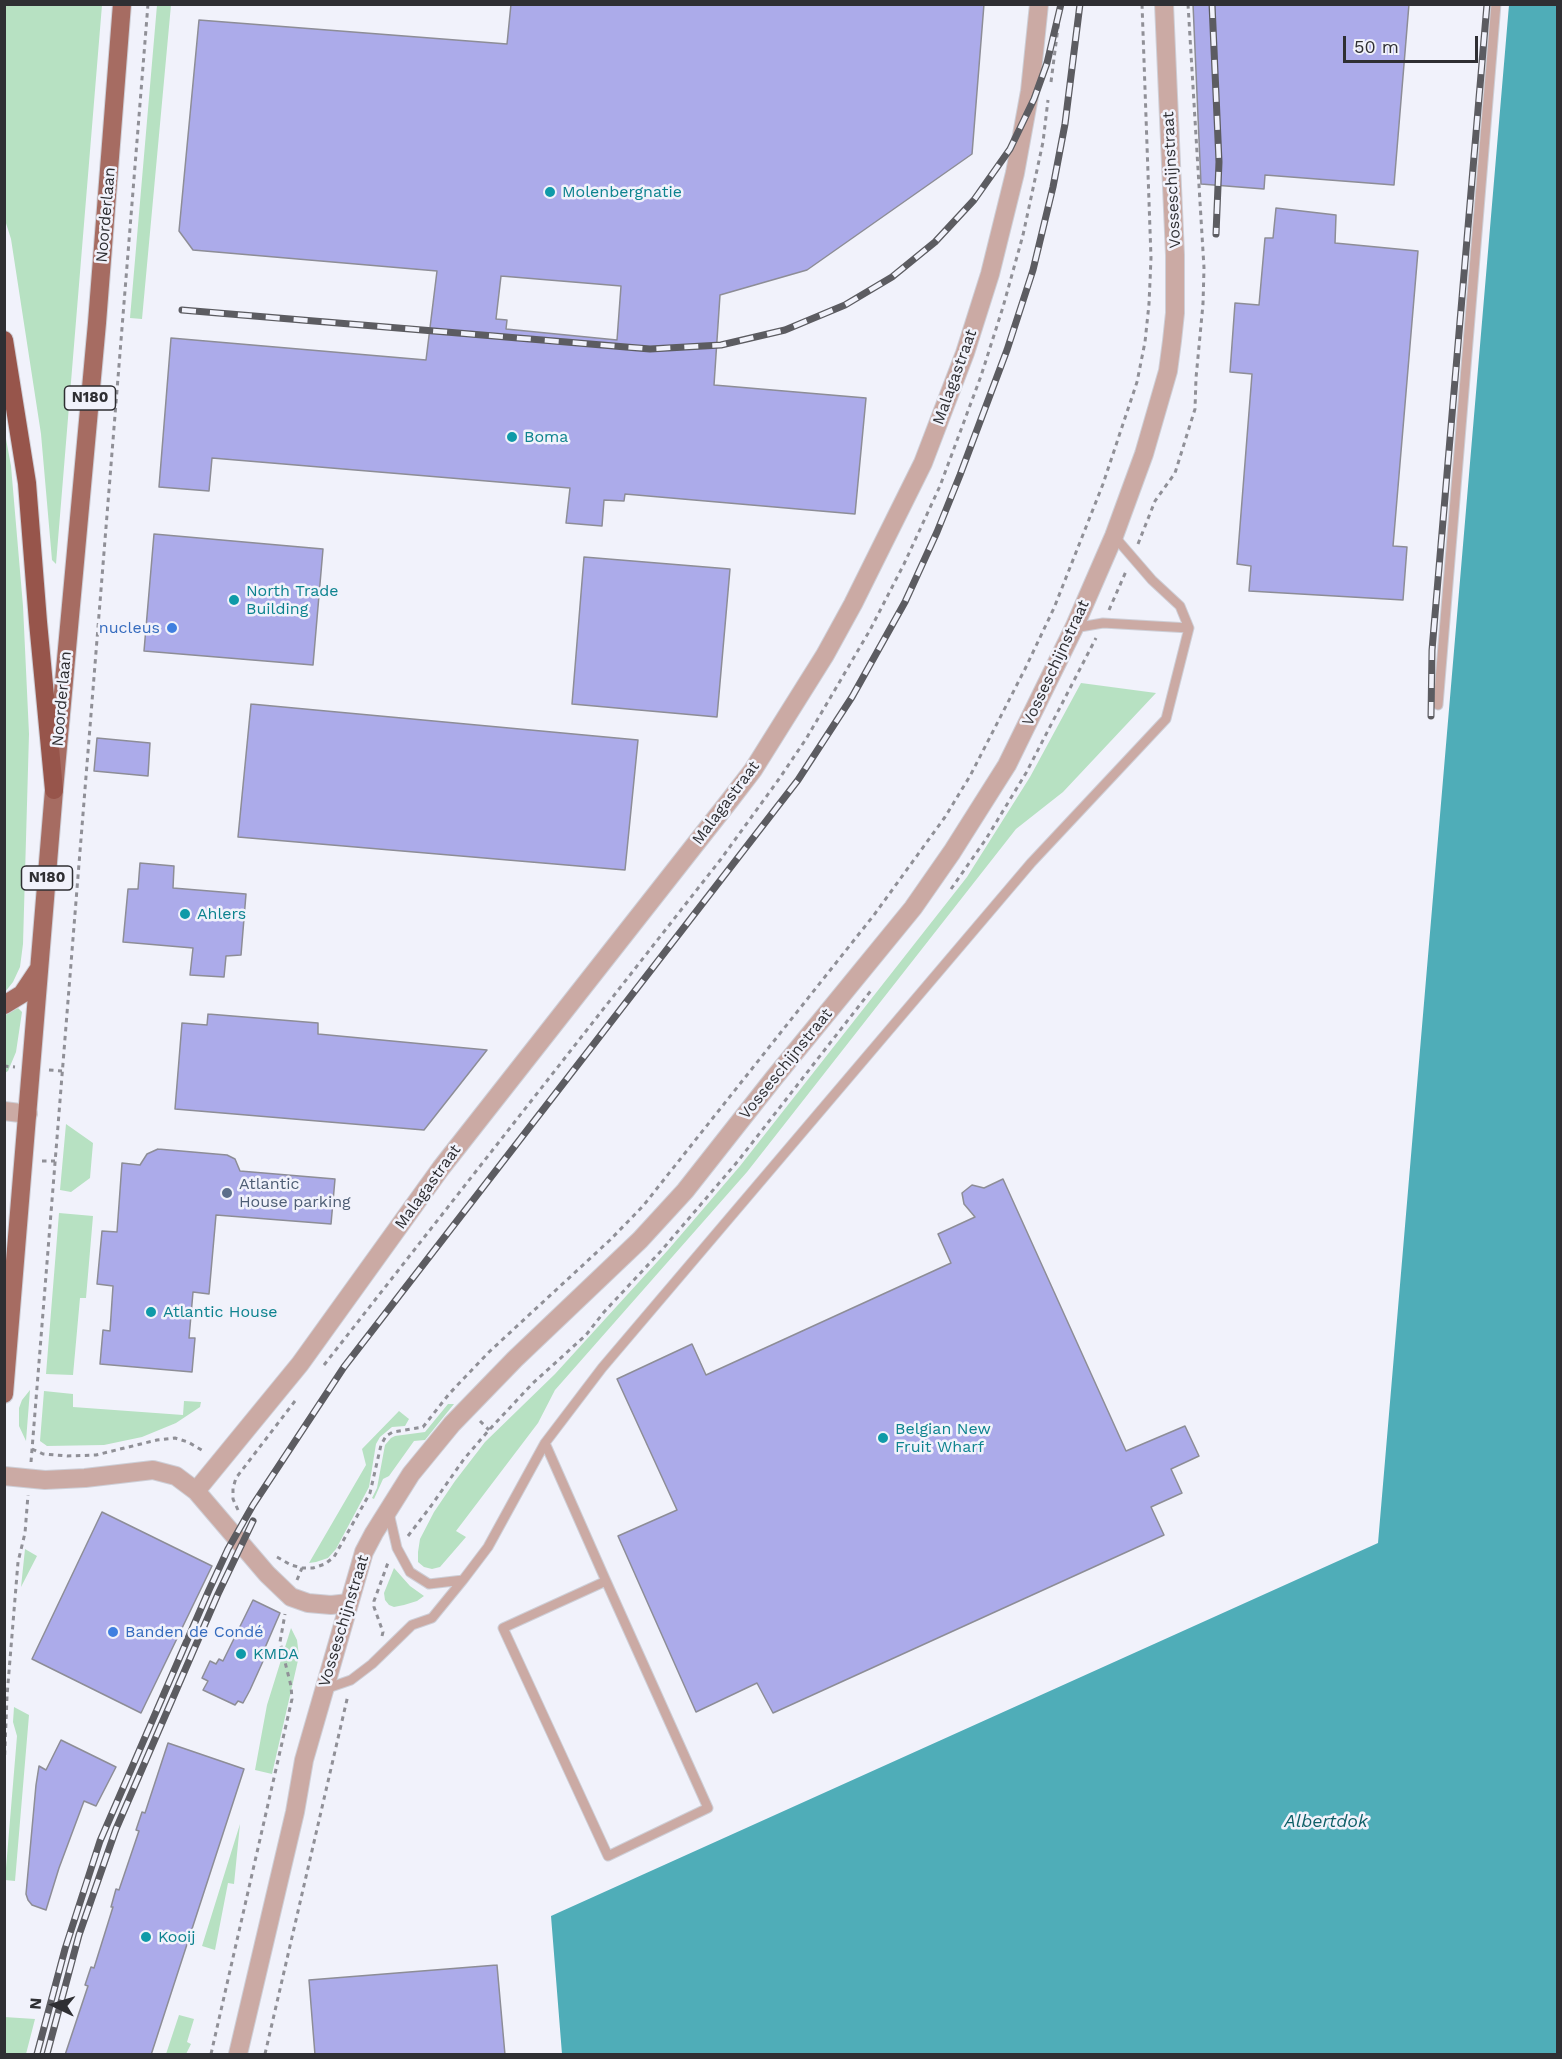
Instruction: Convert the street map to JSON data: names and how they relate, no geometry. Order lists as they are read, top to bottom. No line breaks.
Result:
{"streets":{"main road":["Noorderlaan","N180"],"street":["Vosseschijnstraat","Malagastraat"]},"water":["Albertdok"],"places":["Molenbergnatie","Boma","North Trade Building","nucleus","Ahlers","Atlantic House parking","Atlantic House","Belgian New Fruit Wharf","Banden de Condé","KMDA","Kooij"],"scale_bar":"50 m","north":"left"}
